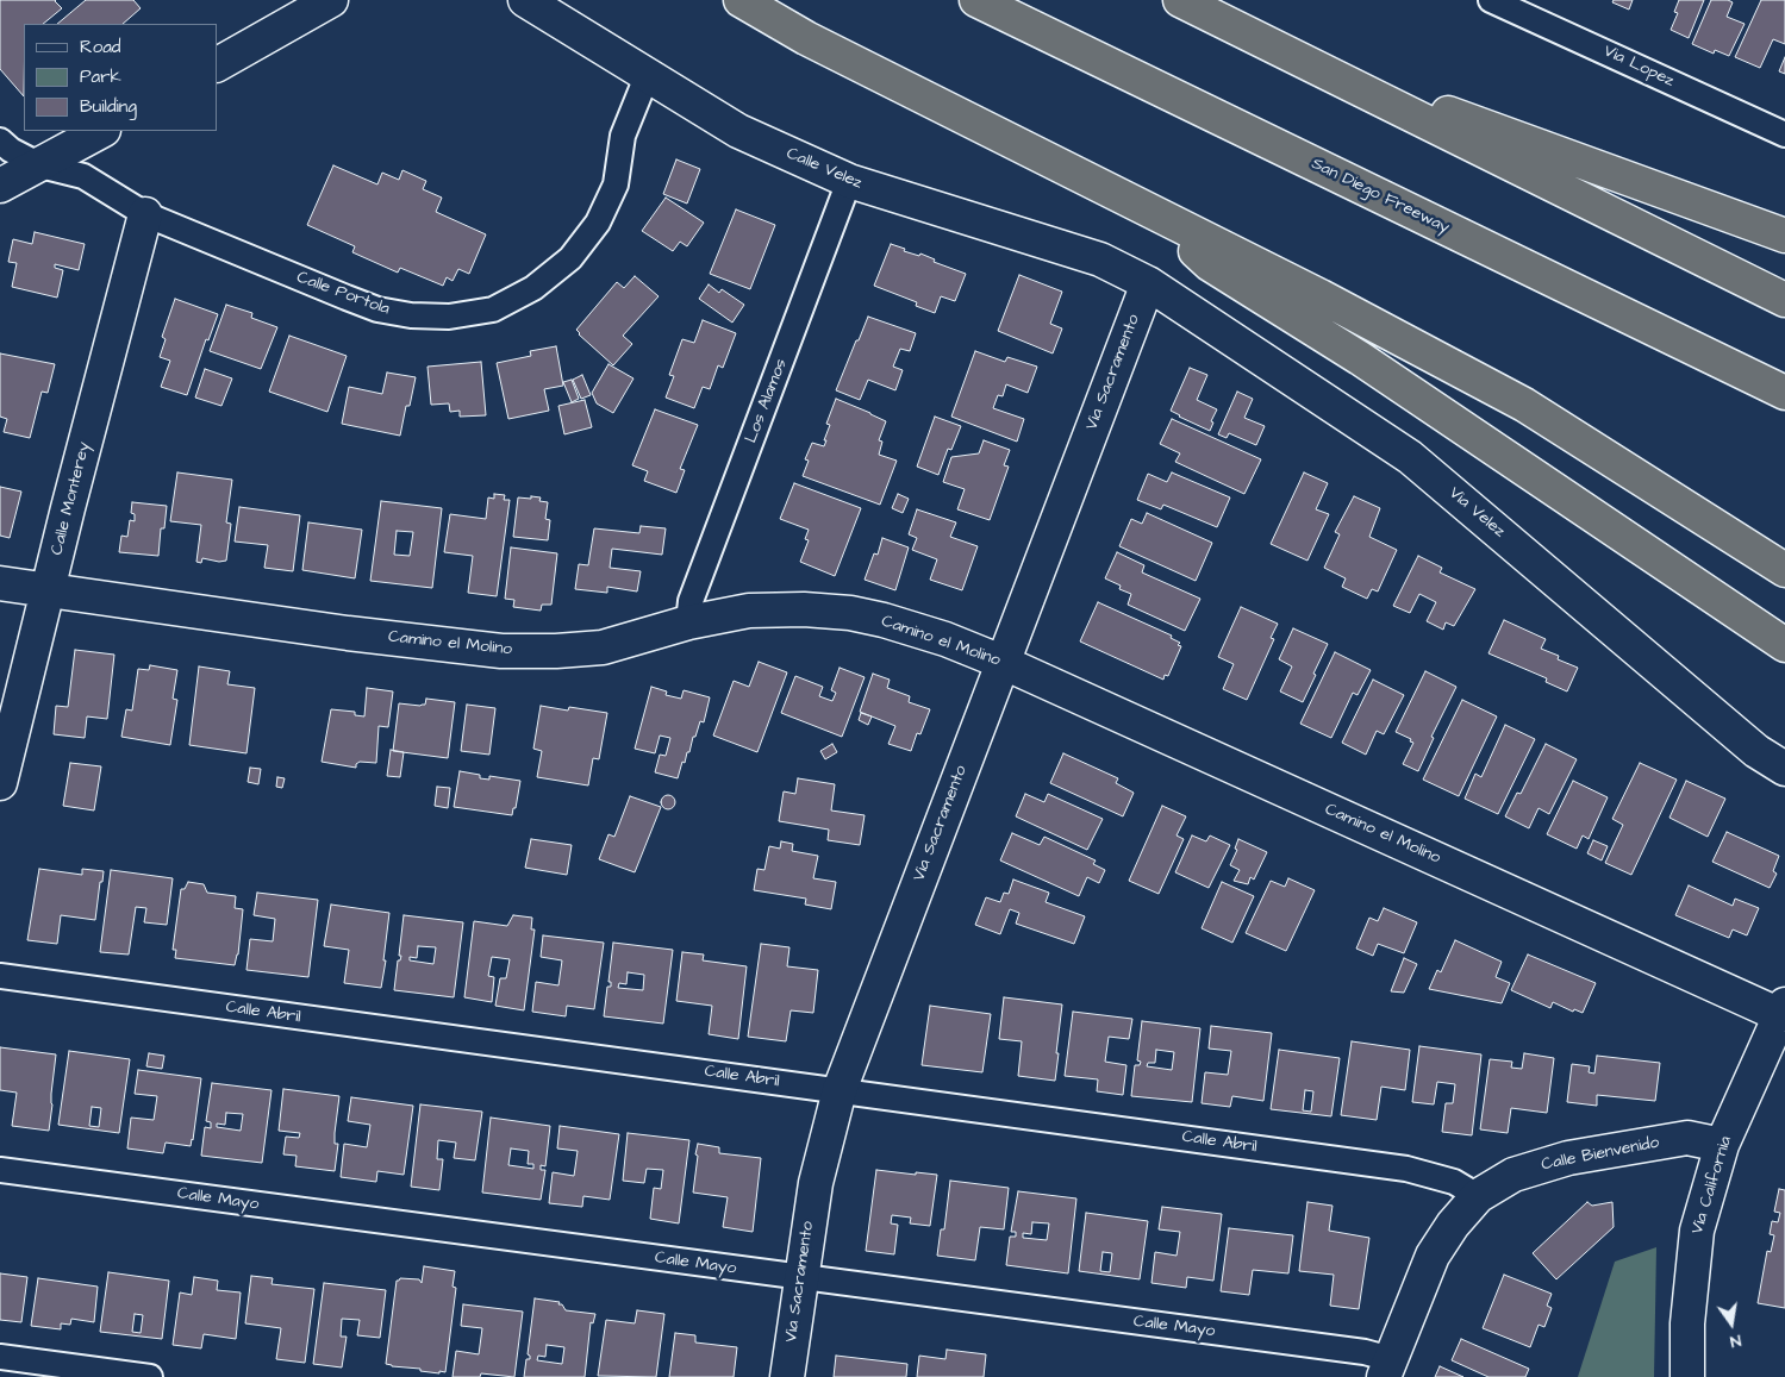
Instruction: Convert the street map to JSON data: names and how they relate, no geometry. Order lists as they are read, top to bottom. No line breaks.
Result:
{"streets":{"highway":["San Diego Freeway"],"street":["Via Lopez","Calle Velez","Calle Portola","Via Sacramento","Los Alamos","Calle Monterey","Via Velez","Camino el Molino","Calle Abril","Calle Bienvenido","Via California","Calle Mayo"]},"crossings":[["Calle Velez","Calle Portola"],["Calle Velez","Via Sacramento"],["Calle Velez","Los Alamos"],["Calle Velez","Via Velez"],["Calle Portola","Calle Monterey"],["Via Sacramento","Via Velez"],["Via Sacramento","Camino el Molino"],["Via Sacramento","Calle Abril"],["Via Sacramento","Calle Mayo"],["Los Alamos","Camino el Molino"],["Calle Monterey","Camino el Molino"],["Camino el Molino","Via California"],["Calle Abril","Calle Bienvenido"],["Calle Bienvenido","Via California"],["Calle Bienvenido","Calle Mayo"]],"legend":["Road","Park","Building"],"north":"bottom"}
